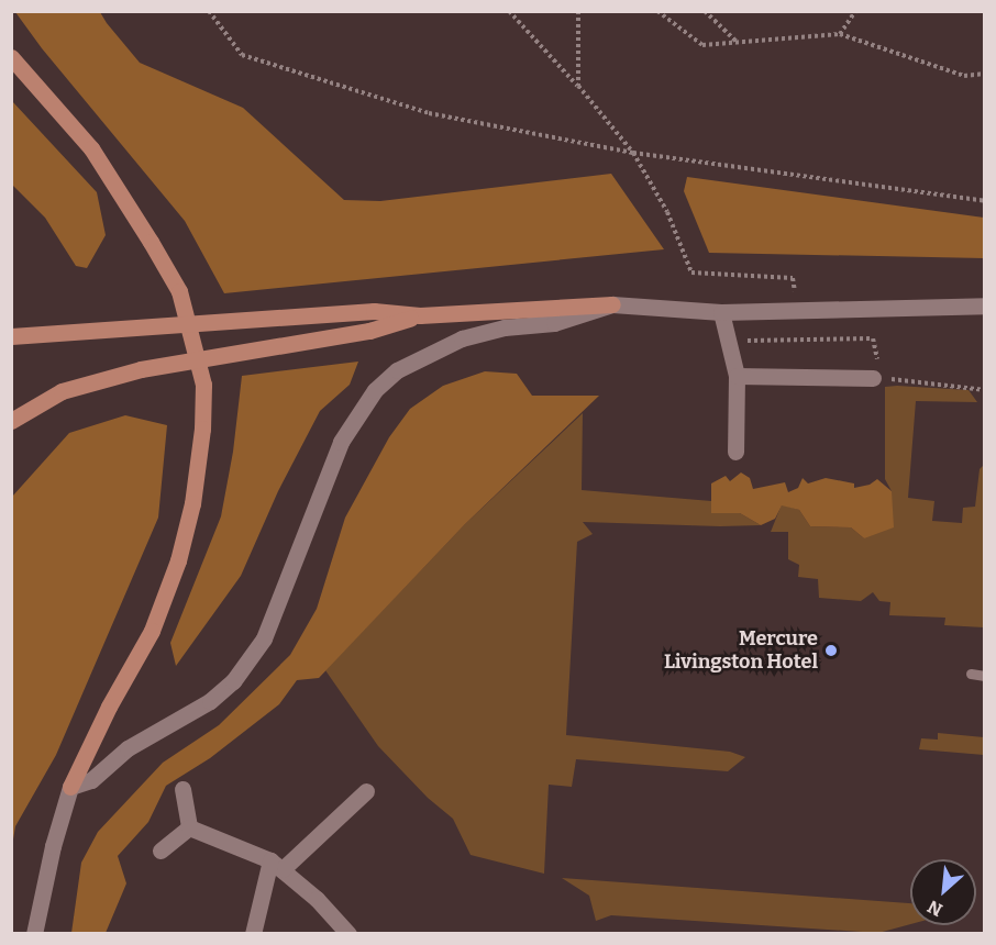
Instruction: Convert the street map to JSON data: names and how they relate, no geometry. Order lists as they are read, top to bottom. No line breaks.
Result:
{"places":["Mercure Livingston Hotel"],"north":"bottom left"}
